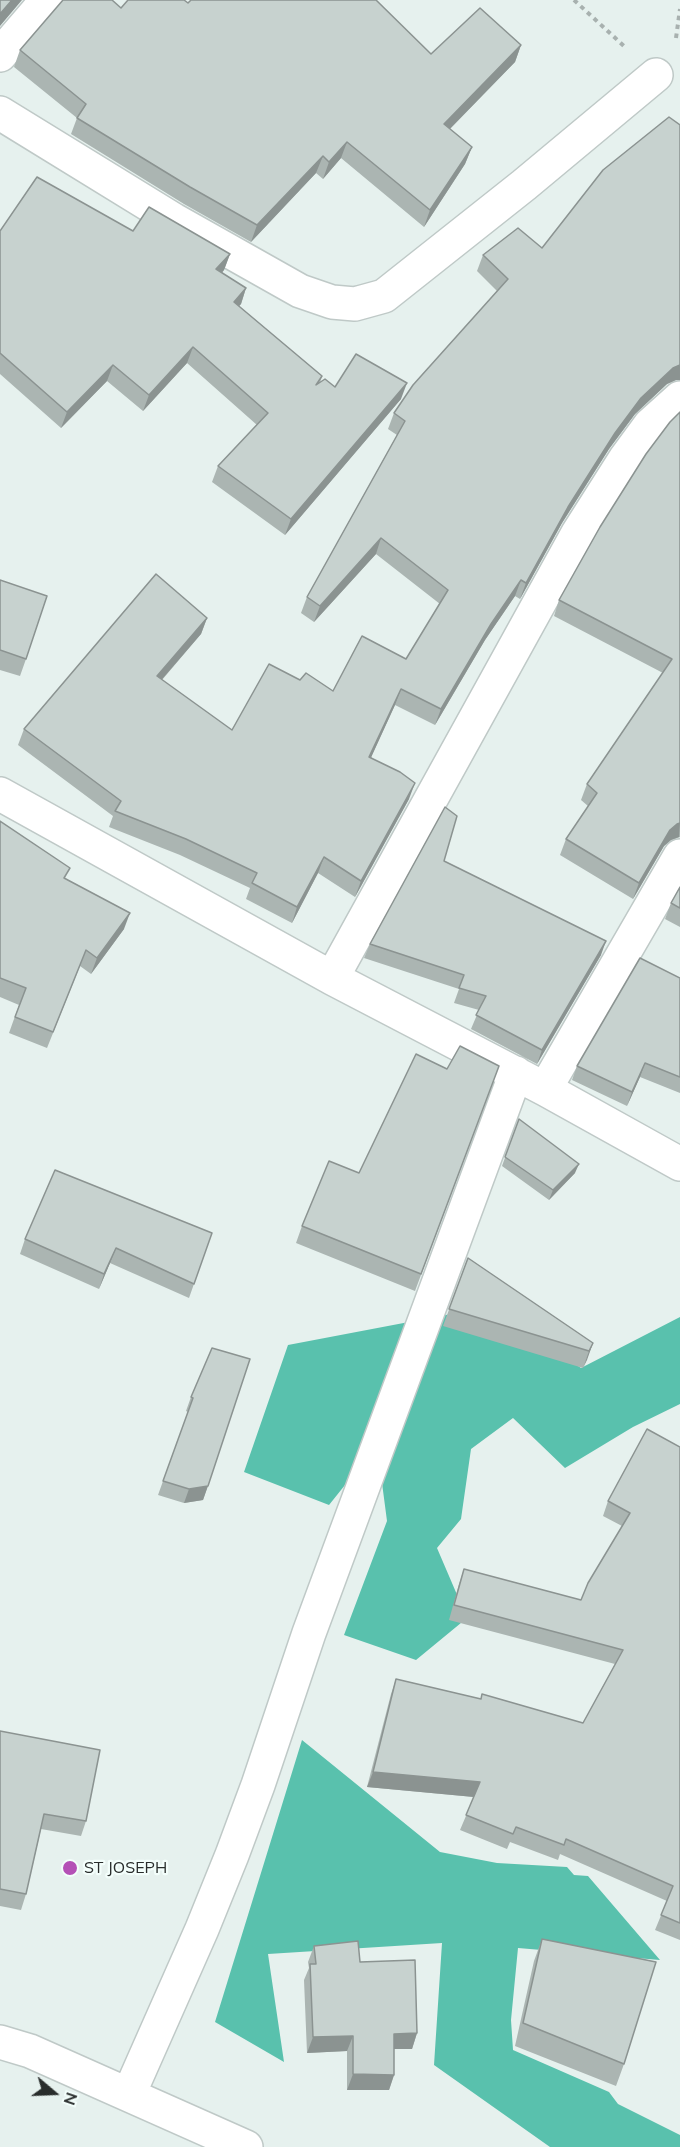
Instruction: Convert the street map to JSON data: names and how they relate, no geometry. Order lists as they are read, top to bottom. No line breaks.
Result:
{"places":["ST JOSEPH"],"north":"right"}
